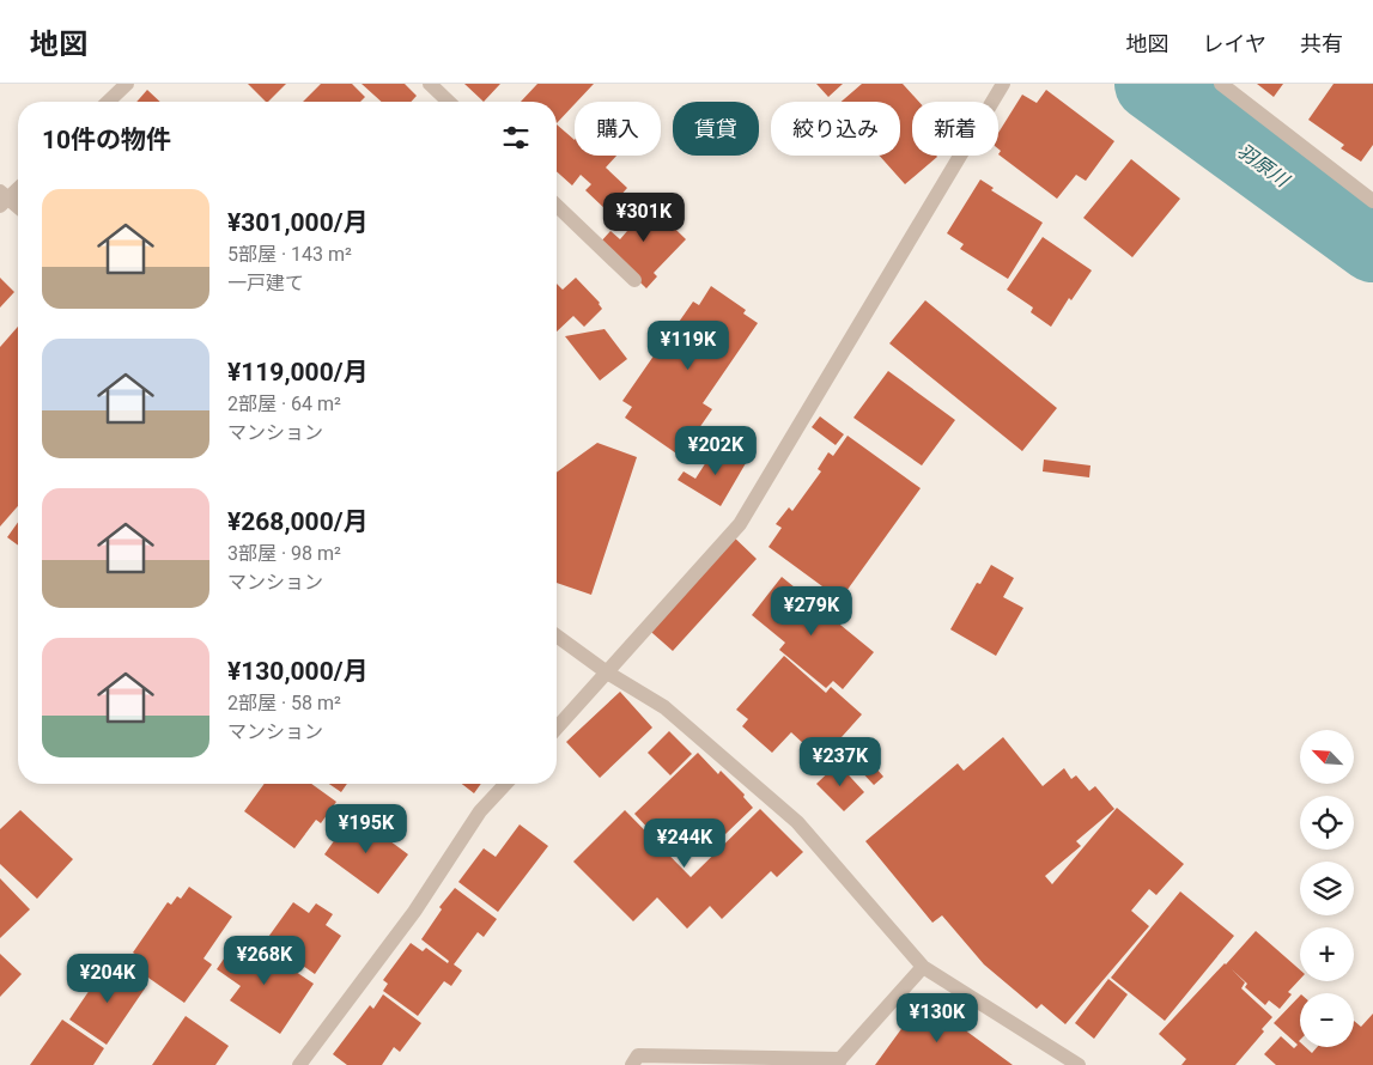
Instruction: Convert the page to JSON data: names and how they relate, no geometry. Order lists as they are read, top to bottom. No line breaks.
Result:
{"water":["羽原川"],"north":"top left","page":{"header":"地図","nav":["地図","レイヤ","共有"],"chip":["購入","賃貸","絞り込み","新着"],"heading":"10件の物件","list":[{"name":"¥301,000/月","note":"5部屋 · 143 m² · 一戸建て"},{"name":"¥119,000/月","note":"2部屋 · 64 m² · マンション"},{"name":"¥268,000/月","note":"3部屋 · 98 m² · マンション"},{"name":"¥130,000/月","note":"2部屋 · 58 m² · マンション"}],"price":["¥301K","¥119K","¥202K","¥279K","¥237K","¥195K","¥244K","¥268K","¥204K","¥130K"],"map_buttons":["+","−"]}}
